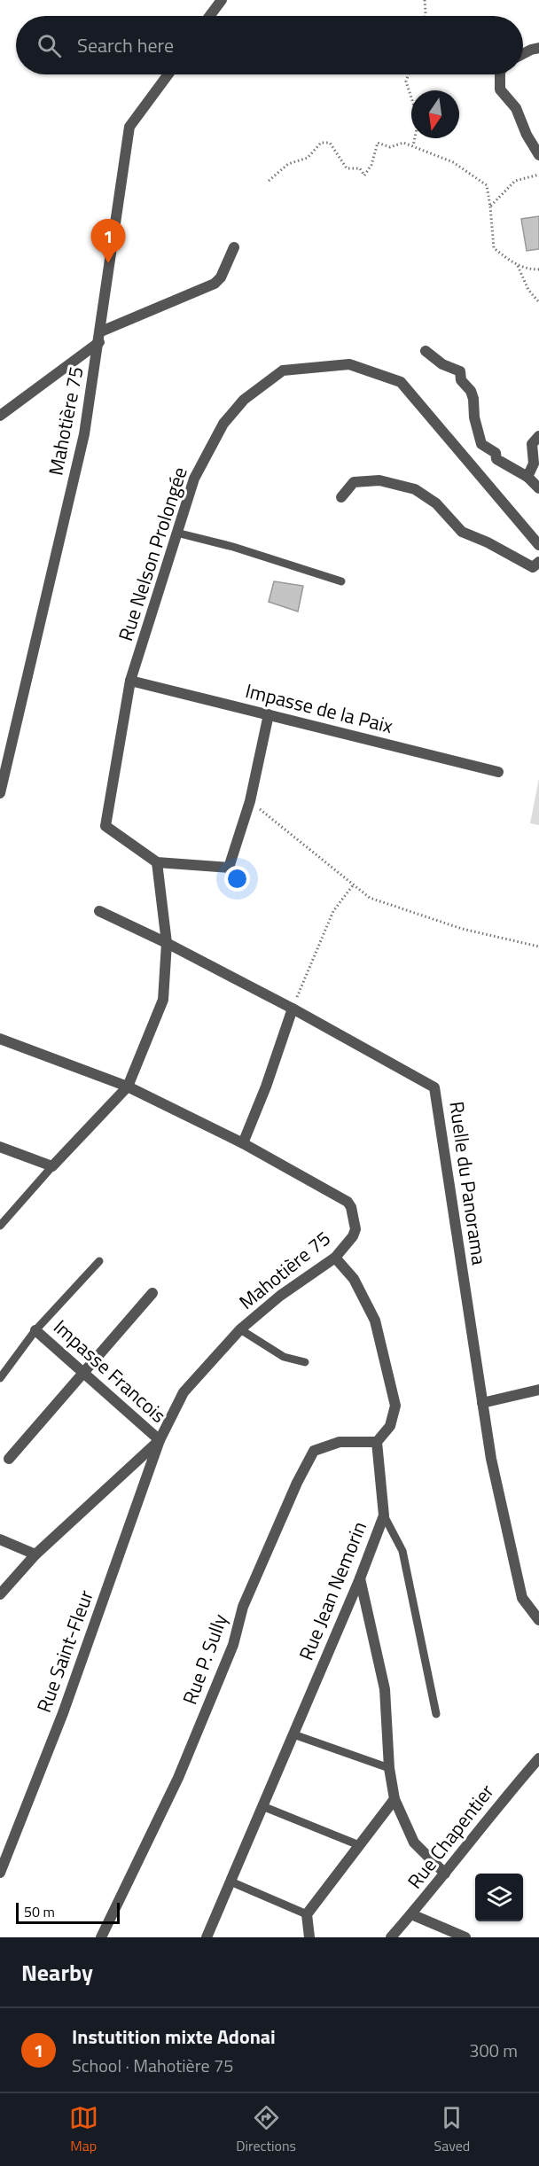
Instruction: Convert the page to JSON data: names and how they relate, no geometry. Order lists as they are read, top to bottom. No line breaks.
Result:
{"streets":{"street":["Mahotière 75","Rue Nelson Prolongée","Impasse de la Paix","Ruelle du Panorama","Impasse Francois","Rue Jean Nemorin","Rue Saint-Fleur","Rue P. Sully","Rue Chapentier"]},"crossings":[["Mahotière 75","Impasse Francois"],["Mahotière 75","Rue Saint-Fleur"],["Rue Nelson Prolongée","Impasse de la Paix"],["Impasse Francois","Rue Saint-Fleur"],["Rue Jean Nemorin","Rue P. Sully"]],"scale_bar":"50 m","north":"bottom","page":{"search":"Search here","pins":"1","scale":"50 m","heading":"Nearby","list":[{"mark":"1","name":"Instutition mixte Adonai","note":"School · Mahotière 75","value":"300 m"}],"nav":["Map","Directions","Saved"]}}
